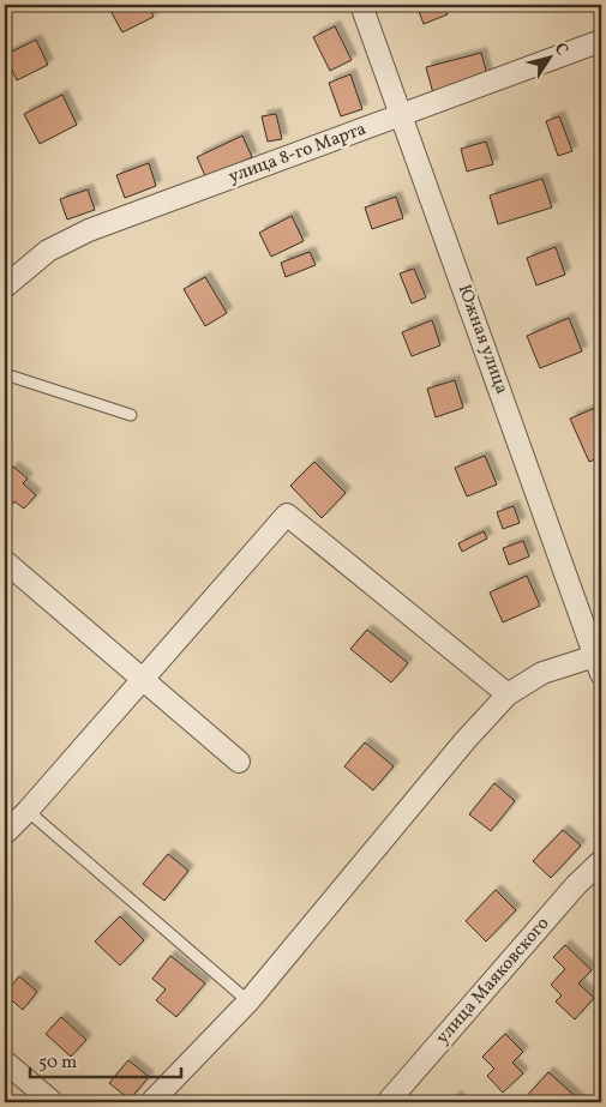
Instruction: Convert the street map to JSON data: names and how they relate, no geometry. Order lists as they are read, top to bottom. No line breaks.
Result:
{"streets":{"street":["улица 8-го Марта","Южная улица","улица Маяковского"]},"crossings":[["улица 8-го Марта","Южная улица"]],"scale_bar":"50 m","north":"top right"}
